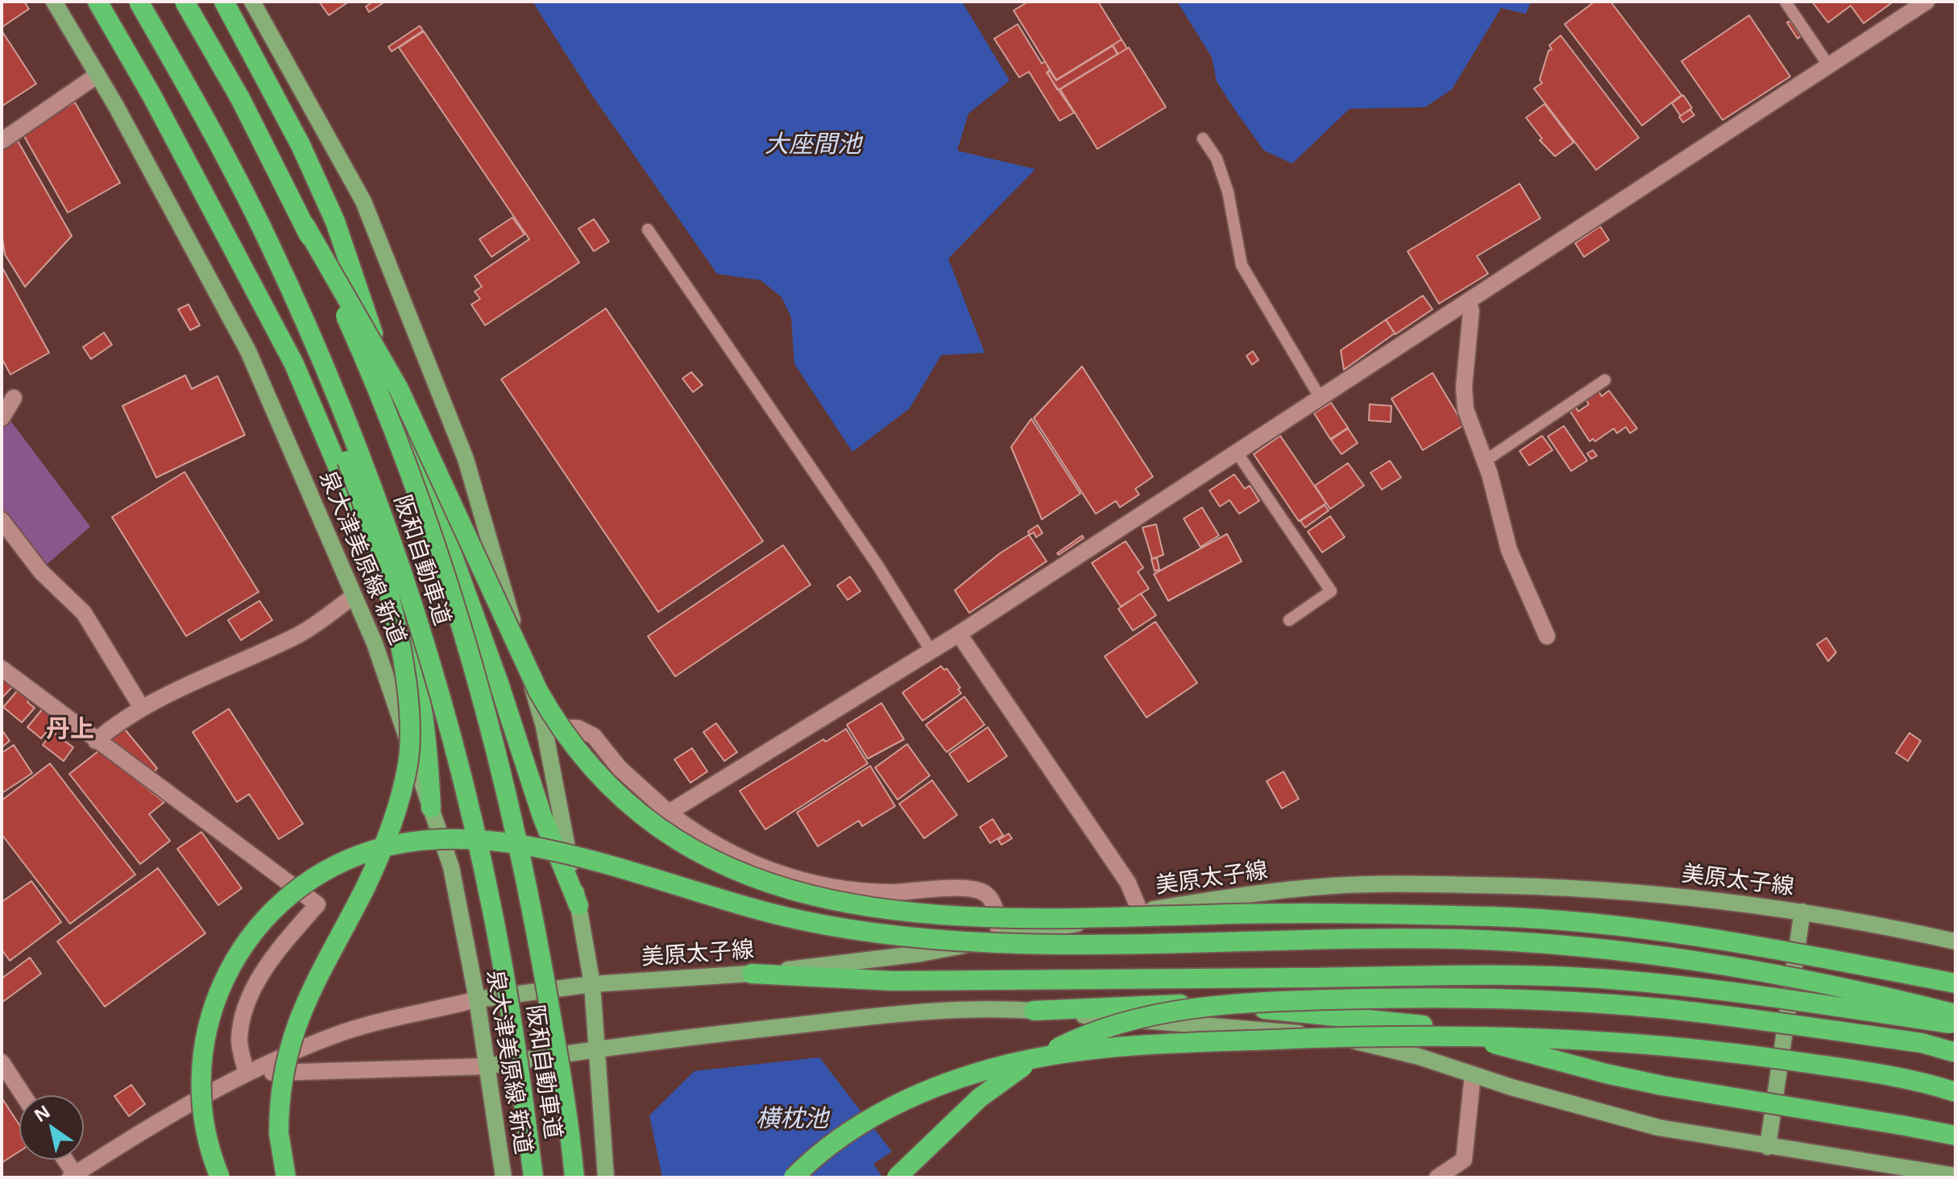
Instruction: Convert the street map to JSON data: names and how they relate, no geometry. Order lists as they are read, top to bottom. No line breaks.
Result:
{"streets":{"highway":["阪和自動車道"],"main road":["泉大津美原線 新道","美原太子線"]},"crossings":[["泉大津美原線 新道","美原太子線"]],"districts":["丹上"],"water":["大座間池","横枕池"],"north":"top left"}
